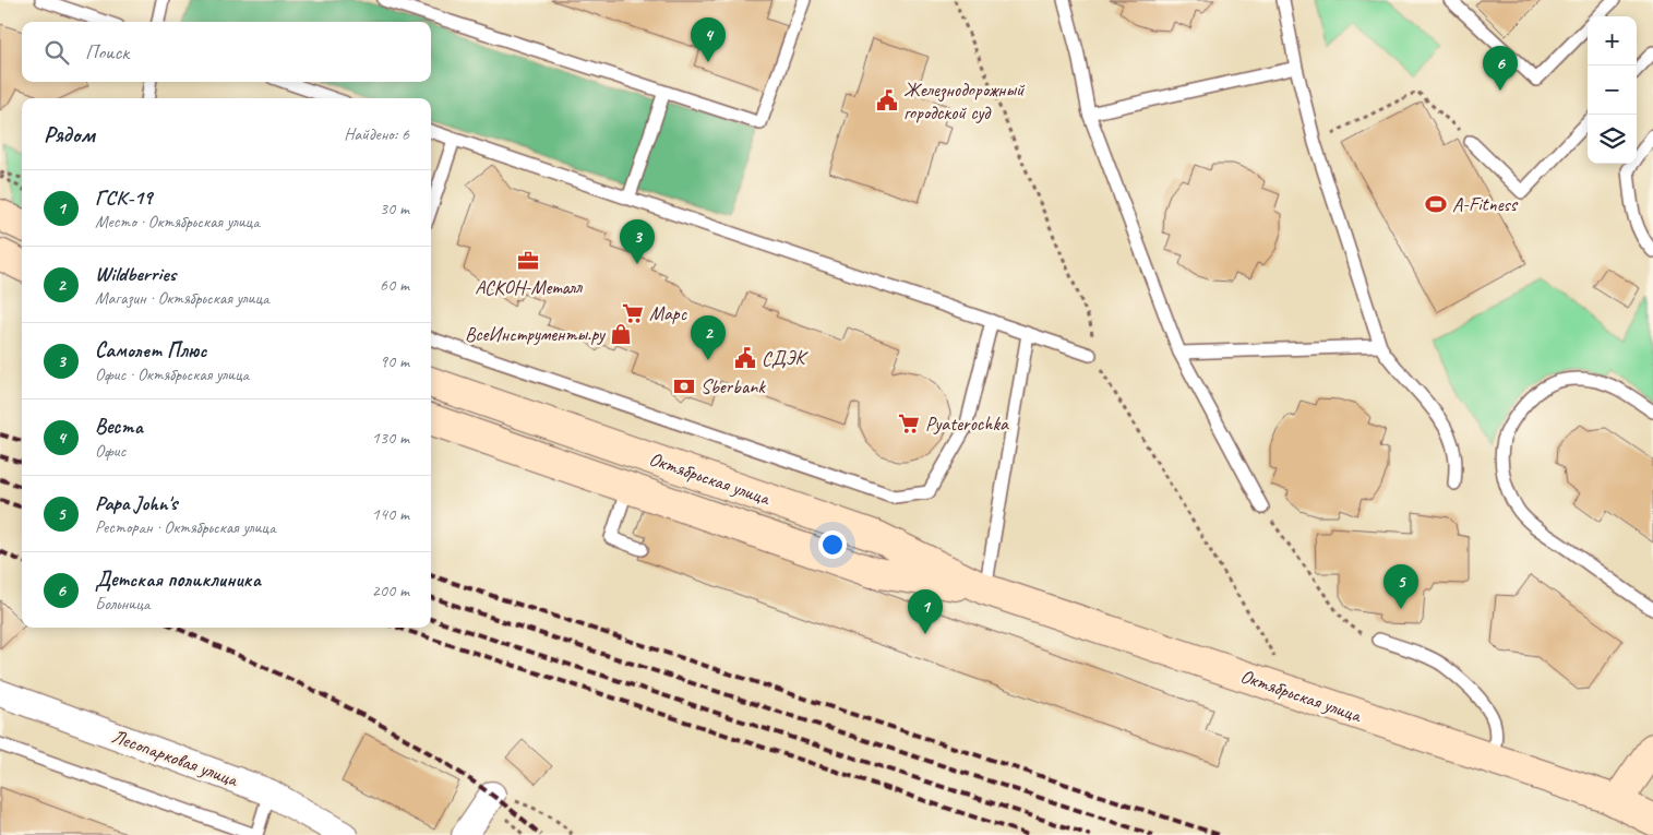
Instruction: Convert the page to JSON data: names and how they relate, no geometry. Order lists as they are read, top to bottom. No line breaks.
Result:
{"streets":{"main road":["Октябрьская улица"],"street":["Лесопарковая улица"]},"places":{"public building":["Железнодорожный городской суд","СДЭК"],"sports":["A-Fitness"],"office":["АСКОН-Металл"],"supermarket":["Марс","Pyaterochka"],"shop":["ВсеИнструменты.ру"],"bank":["Sberbank"]},"page":{"map_buttons":["+","−"],"pins":["4","6","3","2","5","1"],"search":"Поиск","heading":["Рядом","Найдено: 6"],"list":[{"mark":"1","name":"ГСК-19","note":"Место · Октябрьская улица","value":"30 m"},{"mark":"2","name":"Wildberries","note":"Магазин · Октябрьская улица","value":"60 m"},{"mark":"3","name":"Самолет Плюс","note":"Офис · Октябрьская улица","value":"90 m"},{"mark":"4","name":"Веста","note":"Офис","value":"130 m"},{"mark":"5","name":"Papa John's","note":"Ресторан · Октябрьская улица","value":"140 m"},{"mark":"6","name":"Детская поликлиника","note":"Больница","value":"200 m"}]}}
